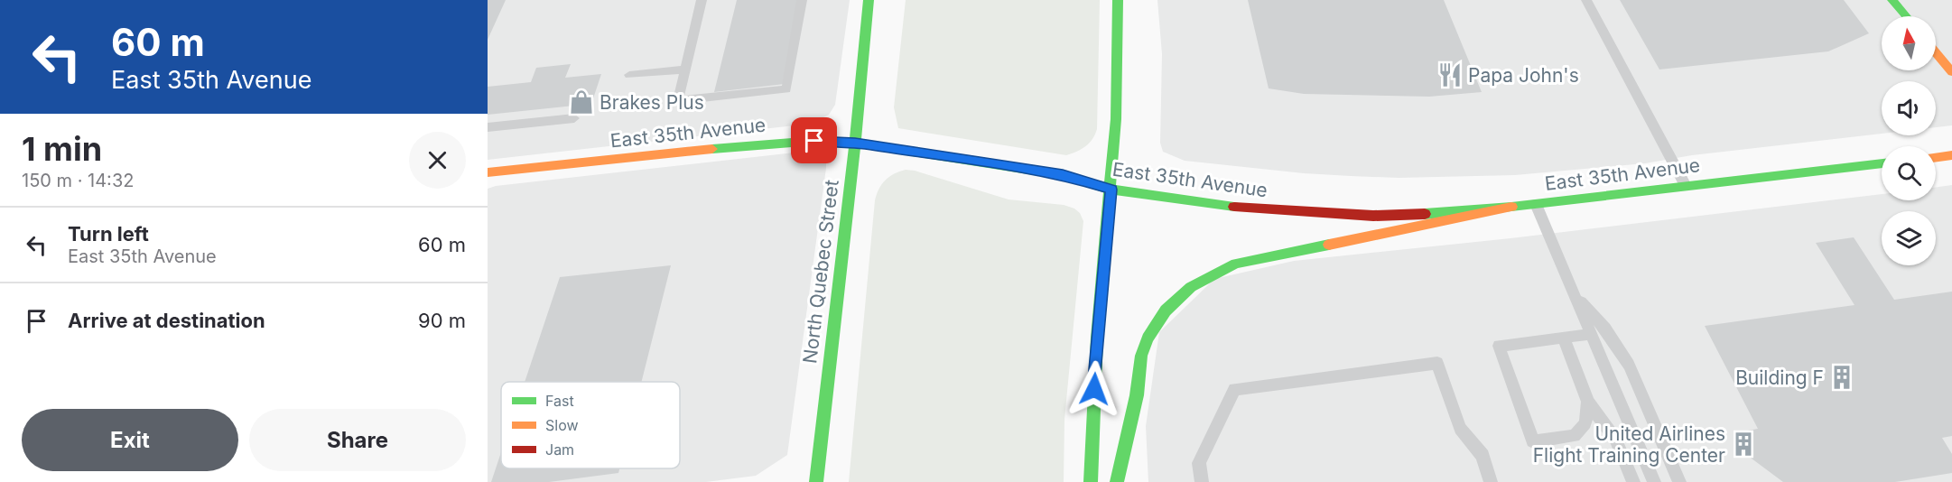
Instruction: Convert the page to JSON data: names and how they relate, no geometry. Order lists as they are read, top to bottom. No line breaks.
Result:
{"streets":{"main road":["East 35th Avenue","North Quebec Street"]},"crossings":[["East 35th Avenue","North Quebec Street"]],"places":{"restaurant":["Papa John's"],"shop":["Brakes Plus"],"building":["Building F","United Airlines Flight Training Center"]},"legend":["Fast","Slow","Jam"],"north":"top","page":{"turn":["60 m","East 35th Avenue"],"heading":["1 min","150 m · 14:32"],"list":[{"name":"Turn left","note":"East 35th Avenue","value":"60 m"},{"name":"Arrive at destination","value":"90 m"}],"buttons":["Exit","Share"]}}
